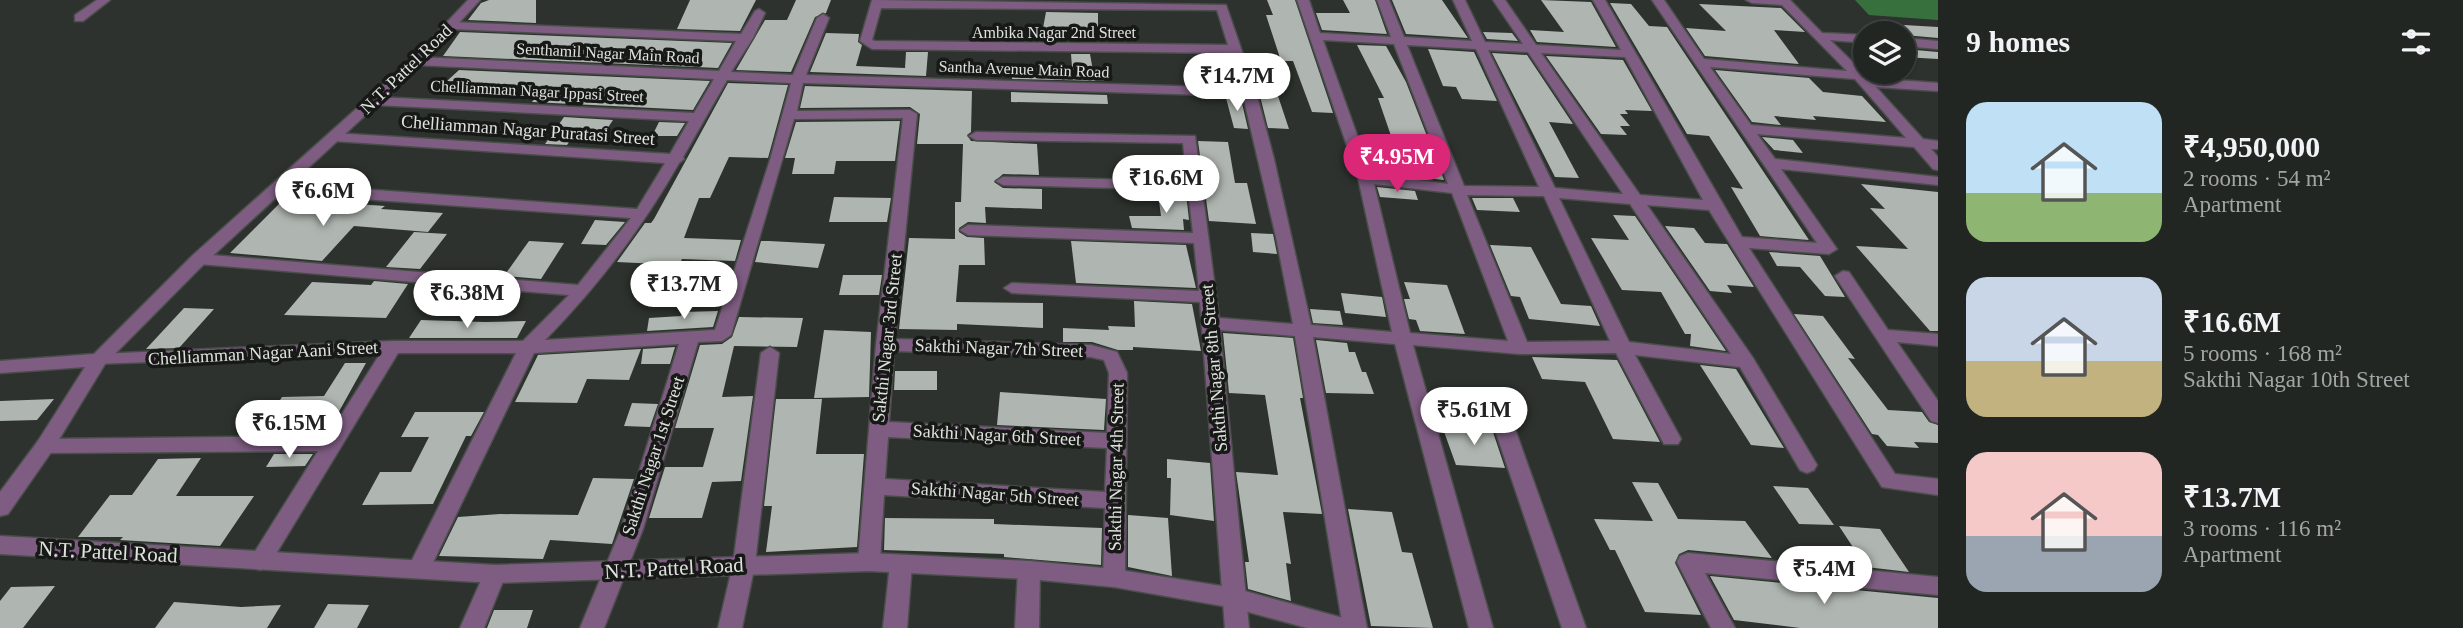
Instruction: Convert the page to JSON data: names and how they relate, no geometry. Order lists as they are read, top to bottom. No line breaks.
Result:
{"streets":{"street":["Ambika Nagar 2nd Street","Senthamil Nagar Main Road","N.T. Pattel Road","Santha Avenue Main Road","Chelliamman Nagar Ippasi Street","Chelliamman Nagar Puratasi Street","Sakthi Nagar 3rd Street","Sakthi Nagar 7th Street","Chelliamman Nagar Aani Street","Sakthi Nagar 8th Street","Sakthi Nagar 6th Street","Sakthi Nagar 1st Street","Sakthi Nagar 4th Street","Sakthi Nagar 5th Street"]},"crossings":[["Senthamil Nagar Main Road","N.T. Pattel Road"],["Senthamil Nagar Main Road","Santha Avenue Main Road"],["N.T. Pattel Road","Chelliamman Nagar Ippasi Street"],["N.T. Pattel Road","Chelliamman Nagar Puratasi Street"],["N.T. Pattel Road","Sakthi Nagar 3rd Street"],["N.T. Pattel Road","Chelliamman Nagar Aani Street"],["N.T. Pattel Road","Sakthi Nagar 8th Street"],["N.T. Pattel Road","Sakthi Nagar 1st Street"],["N.T. Pattel Road","Sakthi Nagar 4th Street"],["Sakthi Nagar 3rd Street","Sakthi Nagar 7th Street"],["Sakthi Nagar 3rd Street","Chelliamman Nagar Aani Street"],["Sakthi Nagar 3rd Street","Sakthi Nagar 6th Street"],["Sakthi Nagar 3rd Street","Sakthi Nagar 5th Street"],["Sakthi Nagar 7th Street","Sakthi Nagar 4th Street"],["Chelliamman Nagar Aani Street","Sakthi Nagar 1st Street"],["Sakthi Nagar 6th Street","Sakthi Nagar 4th Street"],["Sakthi Nagar 4th Street","Sakthi Nagar 5th Street"]],"page":{"heading":"9 homes","price":["₹14.7M","₹4.95M","₹16.6M","₹6.6M","₹13.7M","₹6.38M","₹5.61M","₹6.15M","₹5.4M"],"list":[{"name":"₹4,950,000","note":"2 rooms · 54 m² · Apartment"},{"name":"₹16.6M","note":"5 rooms · 168 m² · Sakthi Nagar 10th Street"},{"name":"₹13.7M","note":"3 rooms · 116 m² · Apartment"}]}}
